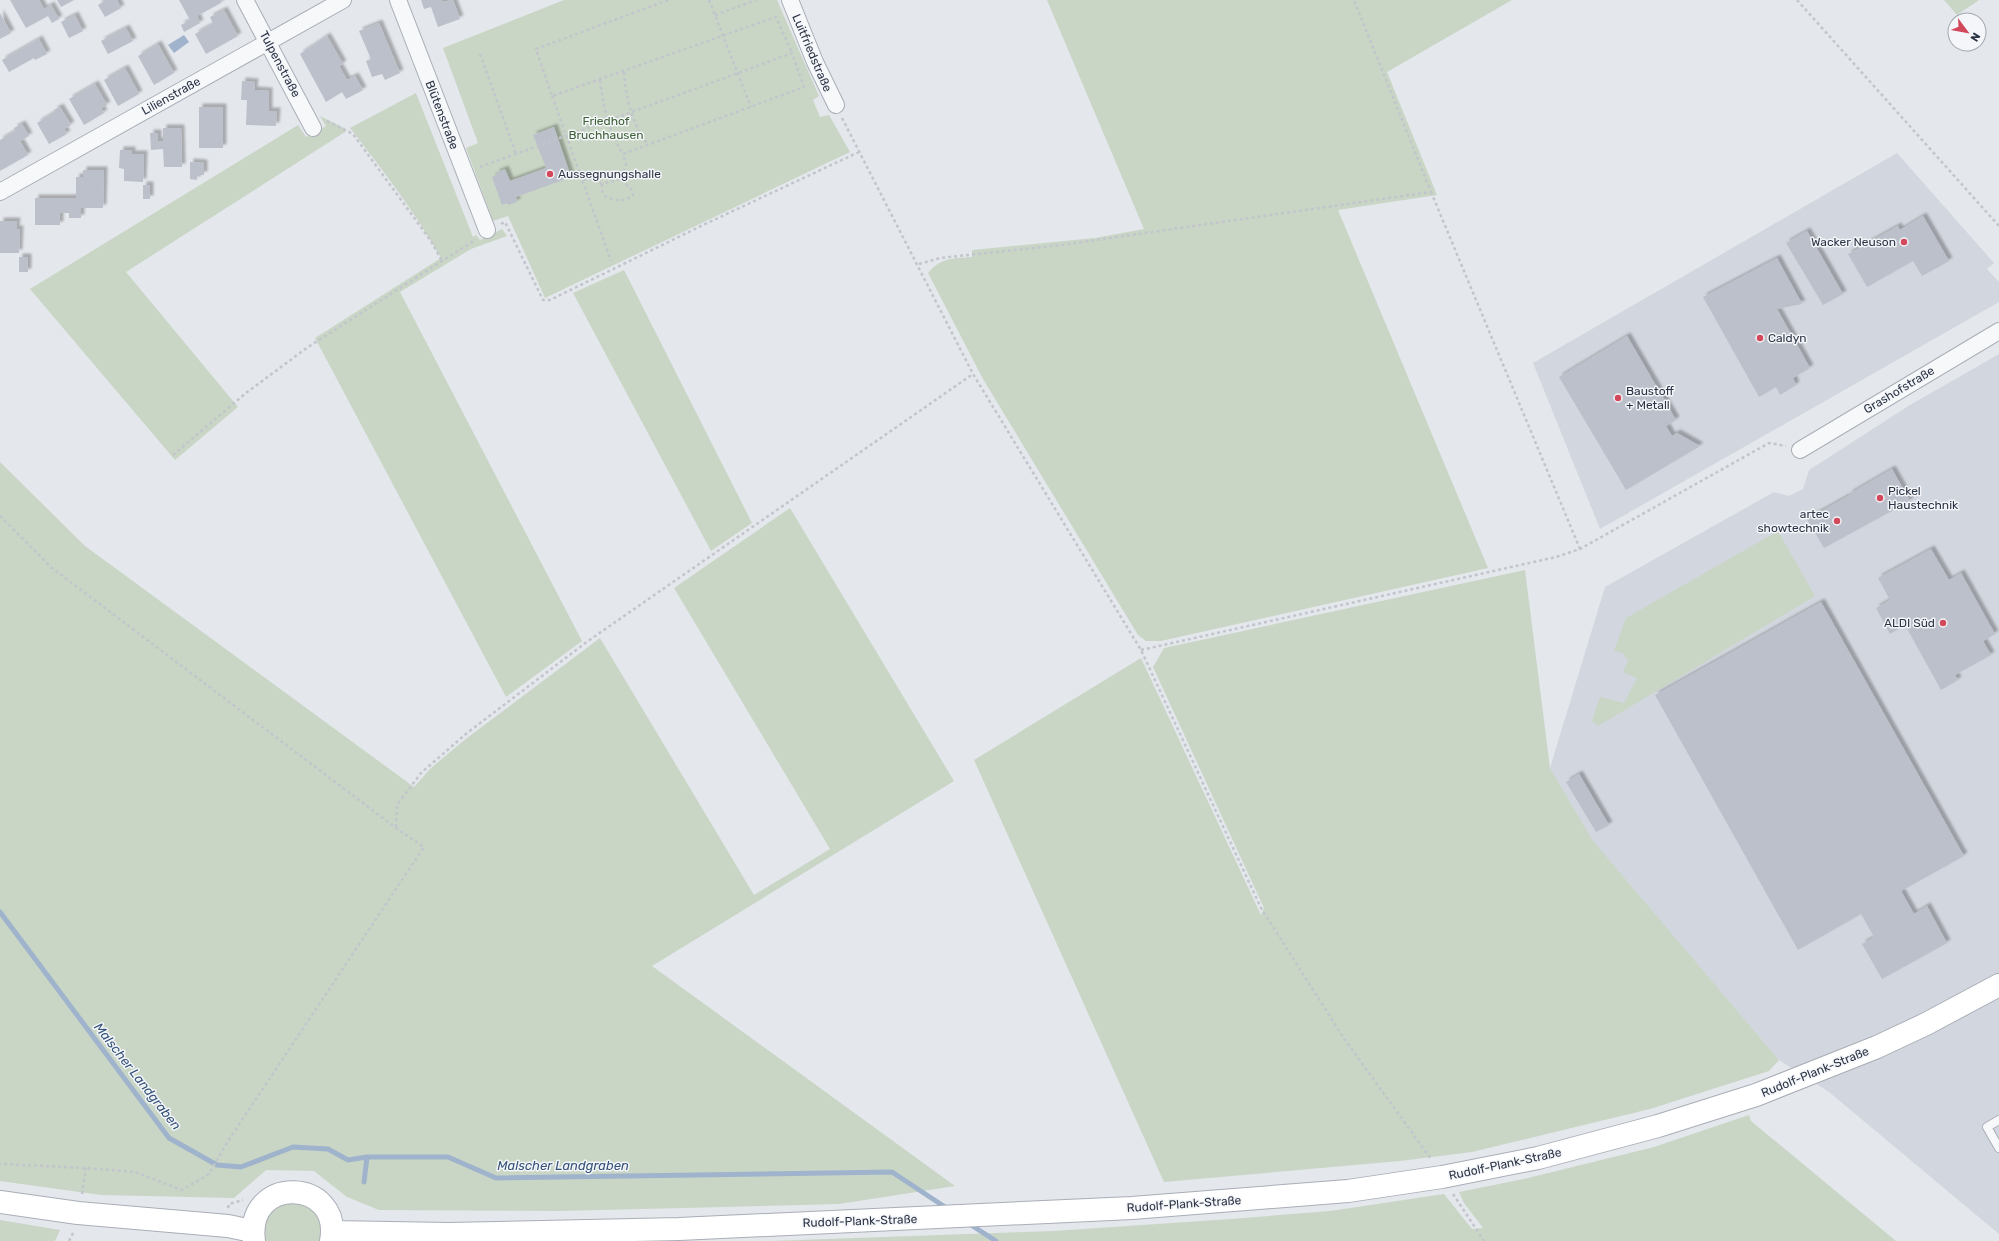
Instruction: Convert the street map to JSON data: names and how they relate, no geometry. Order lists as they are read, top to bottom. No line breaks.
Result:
{"streets":{"main road":["Rudolf-Plank-Straße"],"street":["Luitfriedstraße","Tulpenstraße","Lilienstraße","Blütenstraße","Grashofstraße"]},"crossings":[["Tulpenstraße","Lilienstraße"]],"water":["Malscher Landgraben"],"parks":["Friedhof Bruchhausen"],"places":["Aussegnungshalle","Wacker Neuson","Caldyn","Baustoff + Metall","Pickel Haustechnik","artec showtechnik","ALDI Süd"],"north":"bottom right"}
